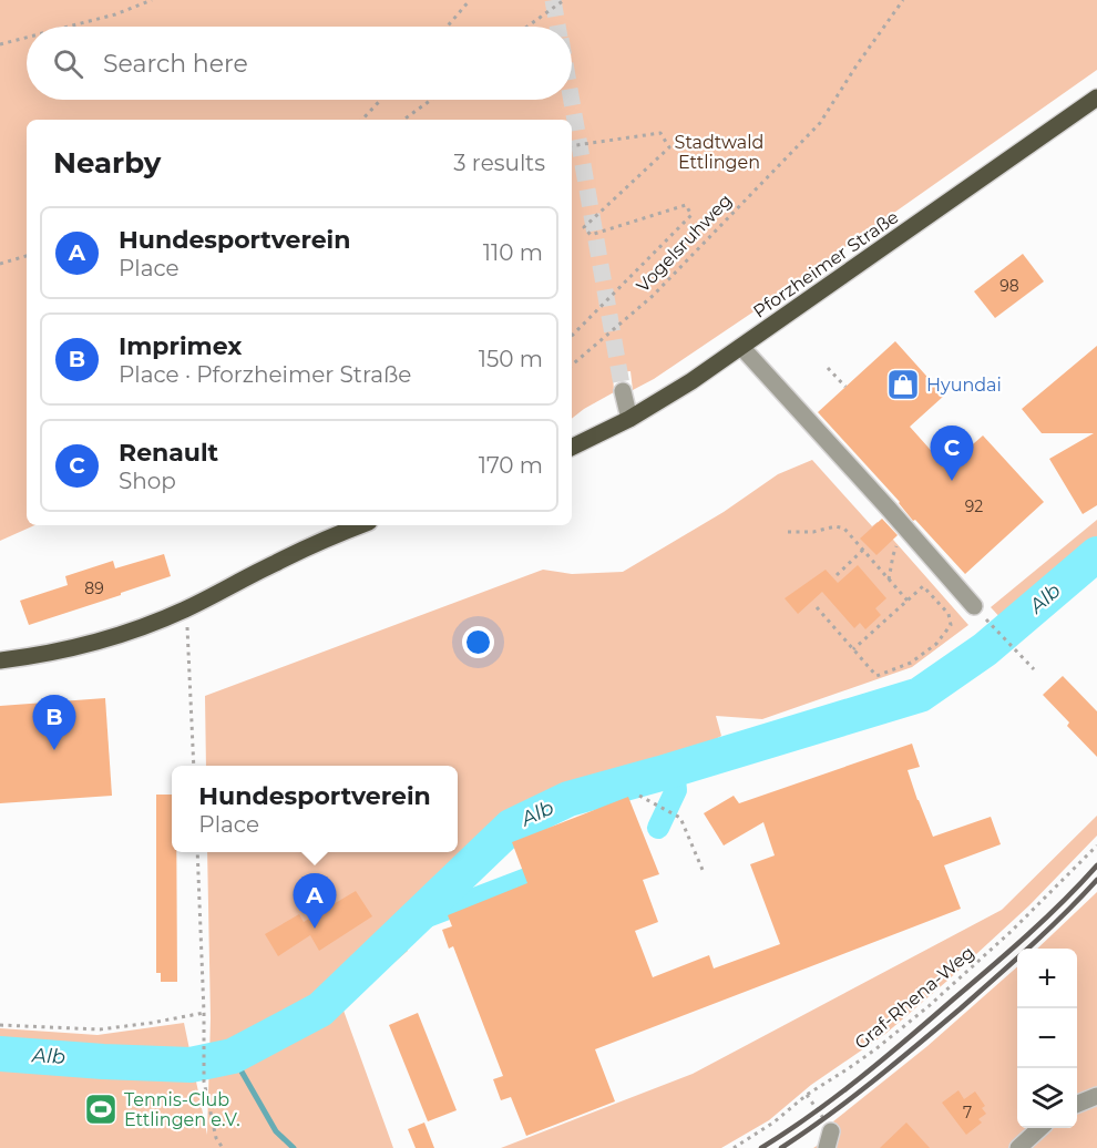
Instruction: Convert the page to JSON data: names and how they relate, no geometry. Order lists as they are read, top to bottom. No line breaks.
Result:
{"streets":{"main road":["Pforzheimer Straße"],"path":["Vogelsruhweg","Graf-Rhena-Weg"]},"water":["Alb"],"parks":["Stadtwald Ettlingen"],"places":{"shop":["Hyundai"],"sports":["Tennis-Club Ettlingen e.V."]},"house_numbers":["98","92","89","7"],"page":{"search":"Search here","heading":["Nearby","3 results"],"list":[{"mark":"A","name":"Hundesportverein","note":"Place","value":"110 m"},{"mark":"B","name":"Imprimex","note":"Place · Pforzheimer Straße","value":"150 m"},{"mark":"C","name":"Renault","note":"Shop","value":"170 m"}],"pins":["C","B","A"],"popup":["Hundesportverein","Place"],"map_buttons":["+","−"]}}
